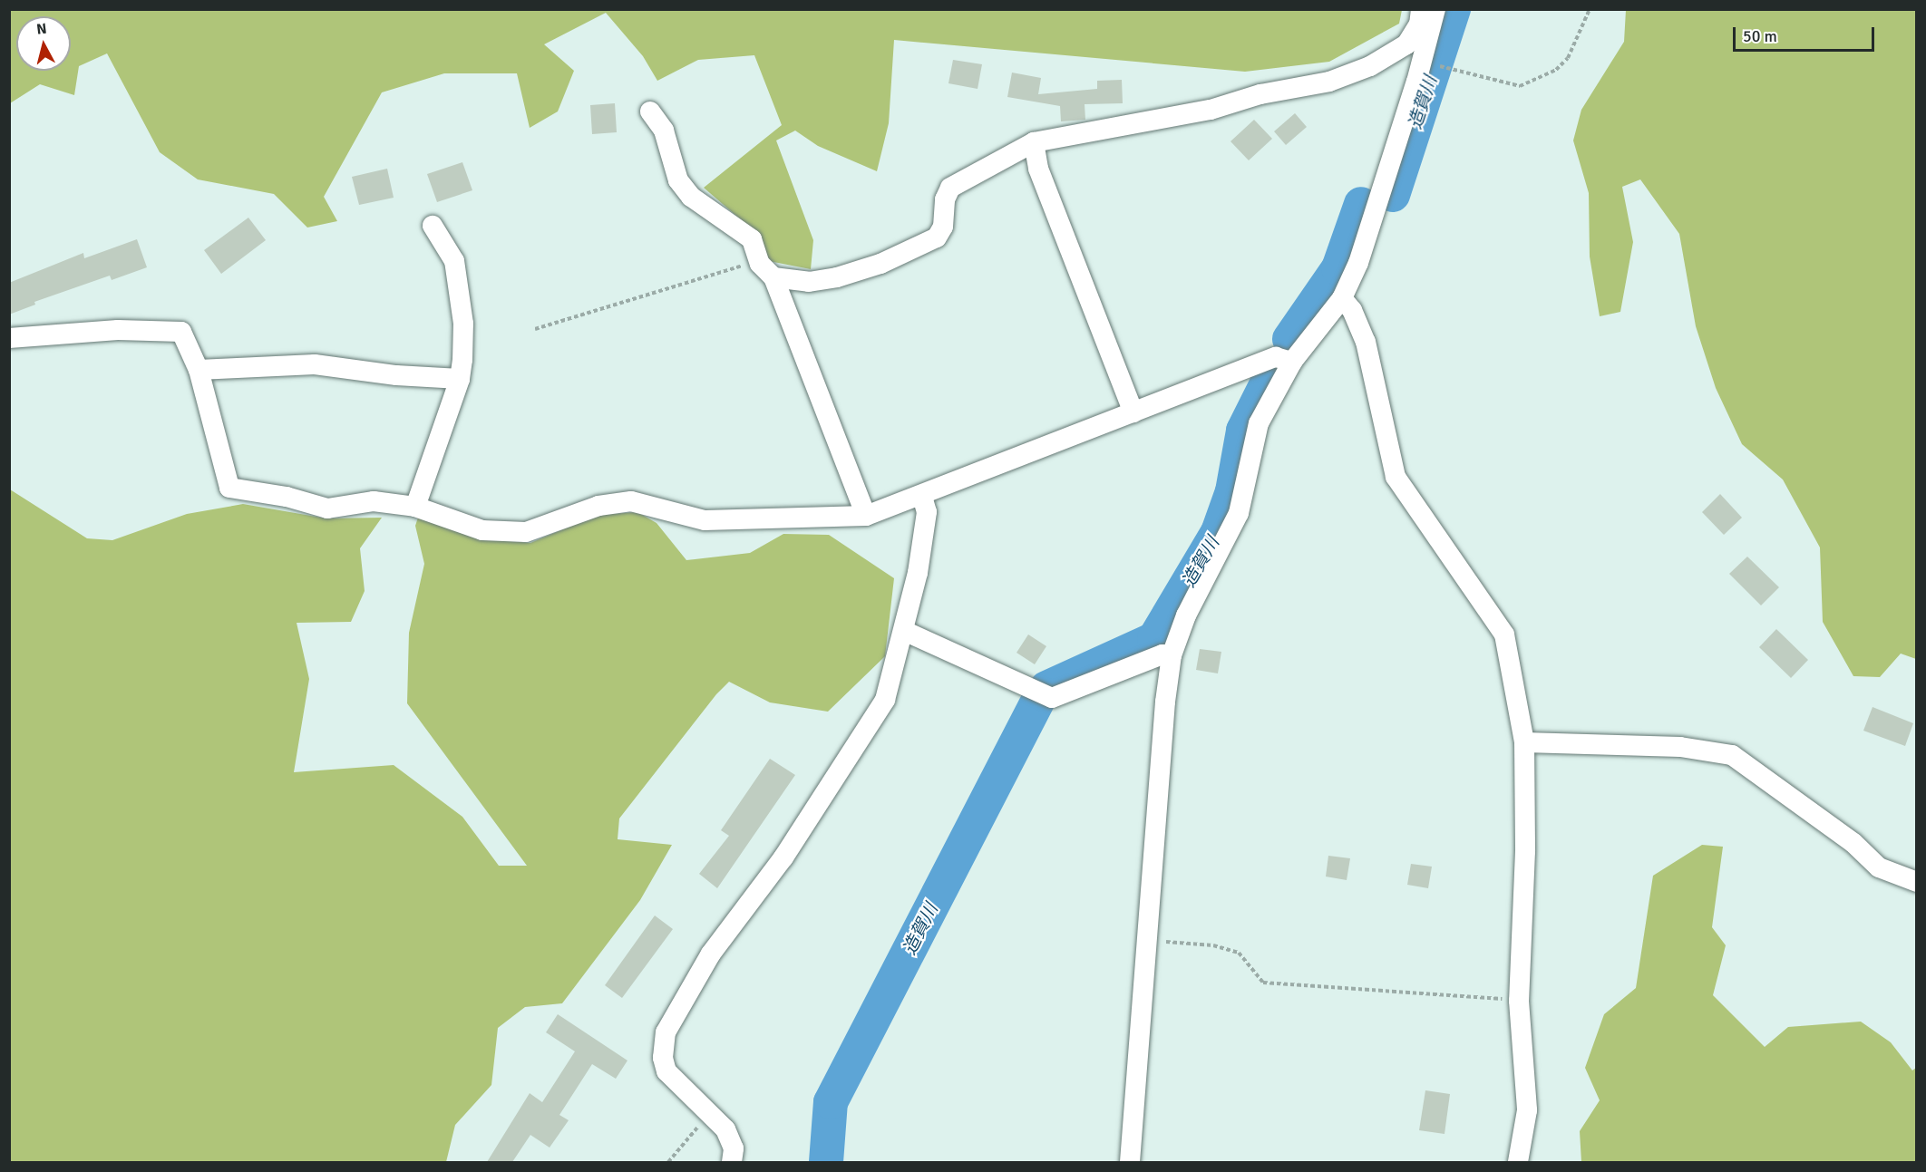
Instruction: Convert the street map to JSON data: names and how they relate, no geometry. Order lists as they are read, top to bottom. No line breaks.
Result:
{"water":["造賀川"],"scale_bar":"50 m","north":"top"}
